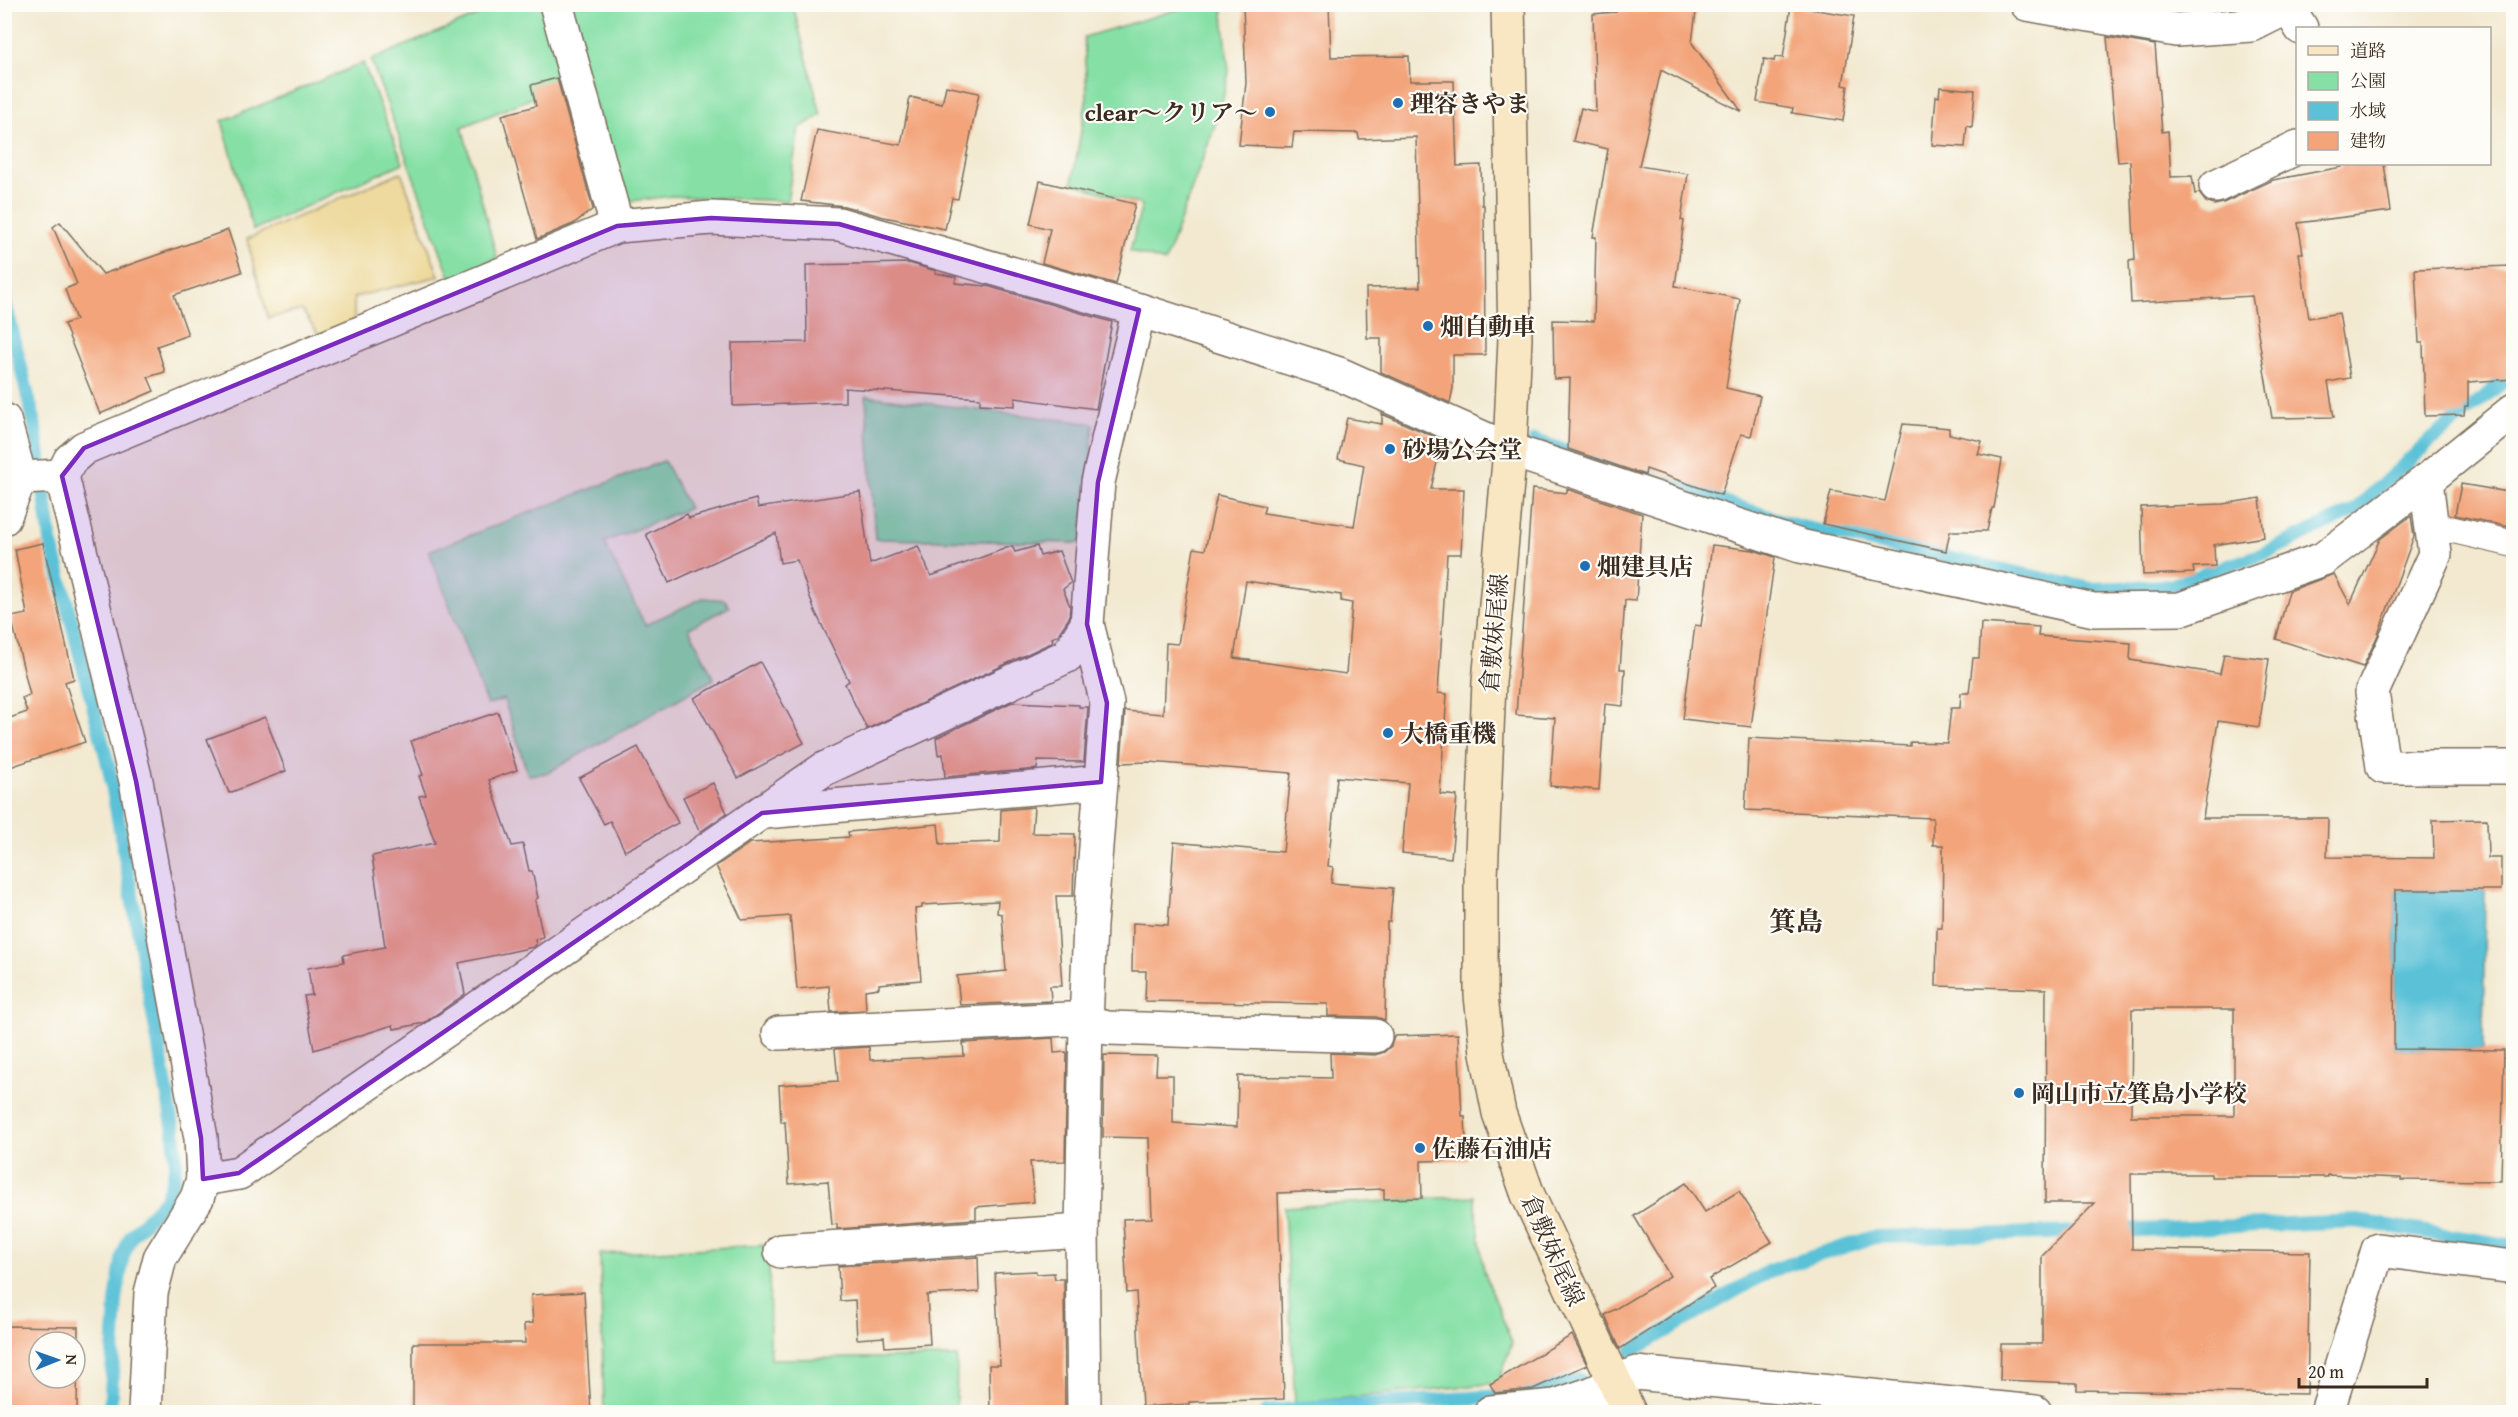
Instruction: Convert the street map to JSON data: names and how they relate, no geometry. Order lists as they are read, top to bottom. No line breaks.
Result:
{"streets":{"main road":["倉敷妹尾線"]},"districts":["箕島"],"places":["理容きやま","clear～クリア～","畑自動車","砂場公会堂","畑建具店","大橋重機","岡山市立箕島小学校","佐藤石油店"],"legend":["道路","公園","水域","建物"],"scale_bar":"20 m","north":"right"}
